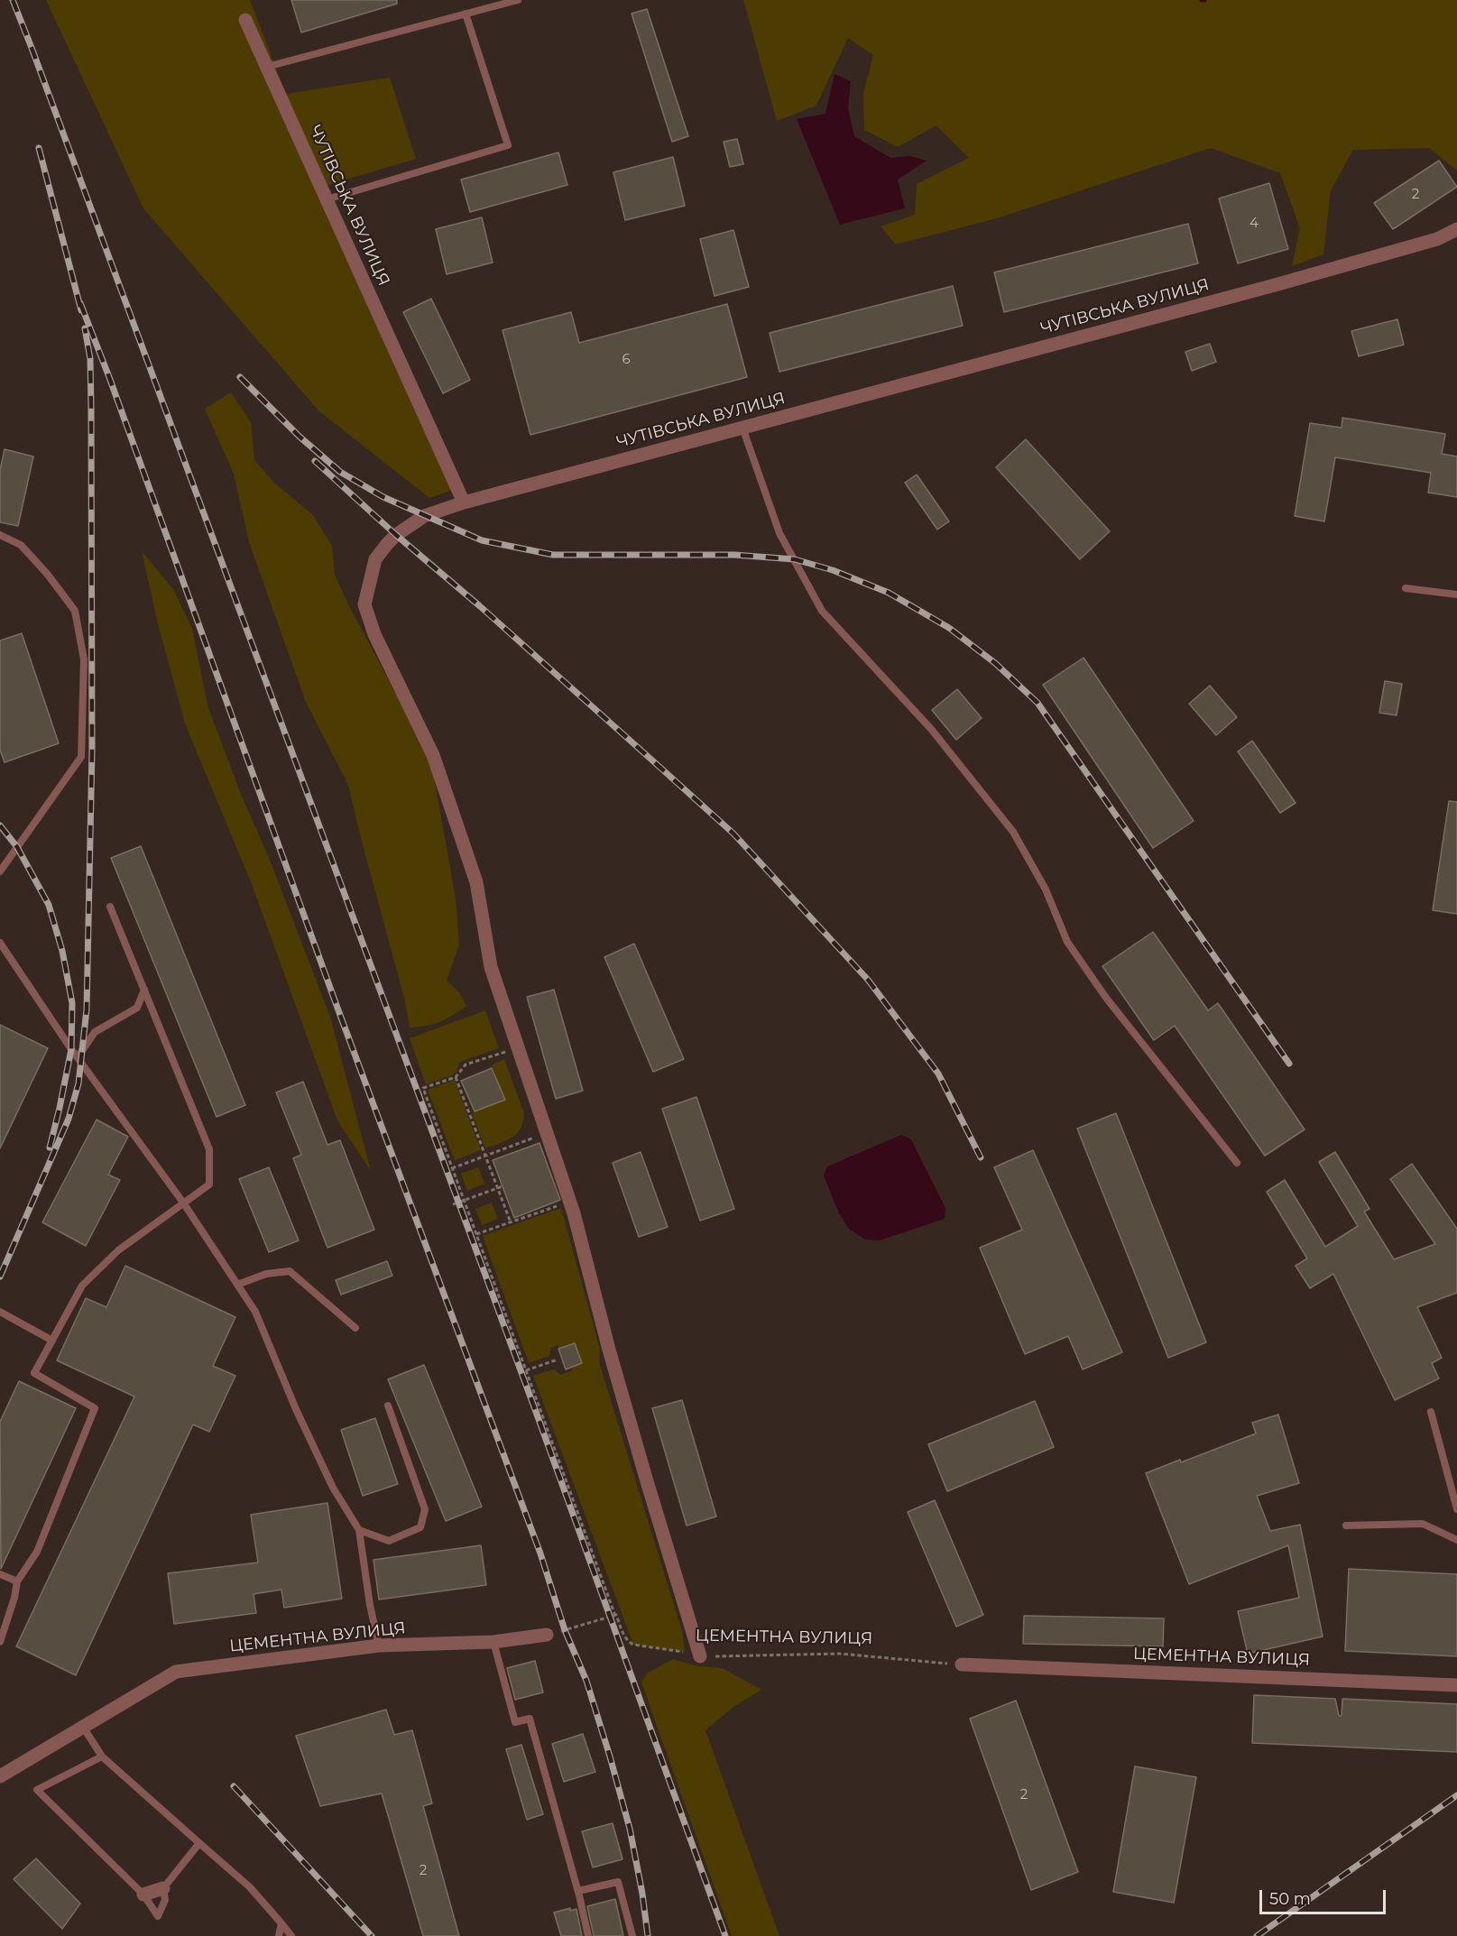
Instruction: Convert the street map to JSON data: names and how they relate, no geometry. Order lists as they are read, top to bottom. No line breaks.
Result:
{"streets":{"street":["ЧУТІВСЬКА ВУЛИЦЯ","ЦЕМЕНТНА ВУЛИЦЯ"]},"house_numbers":["2","4","6","2","2"],"scale_bar":"50 m"}
